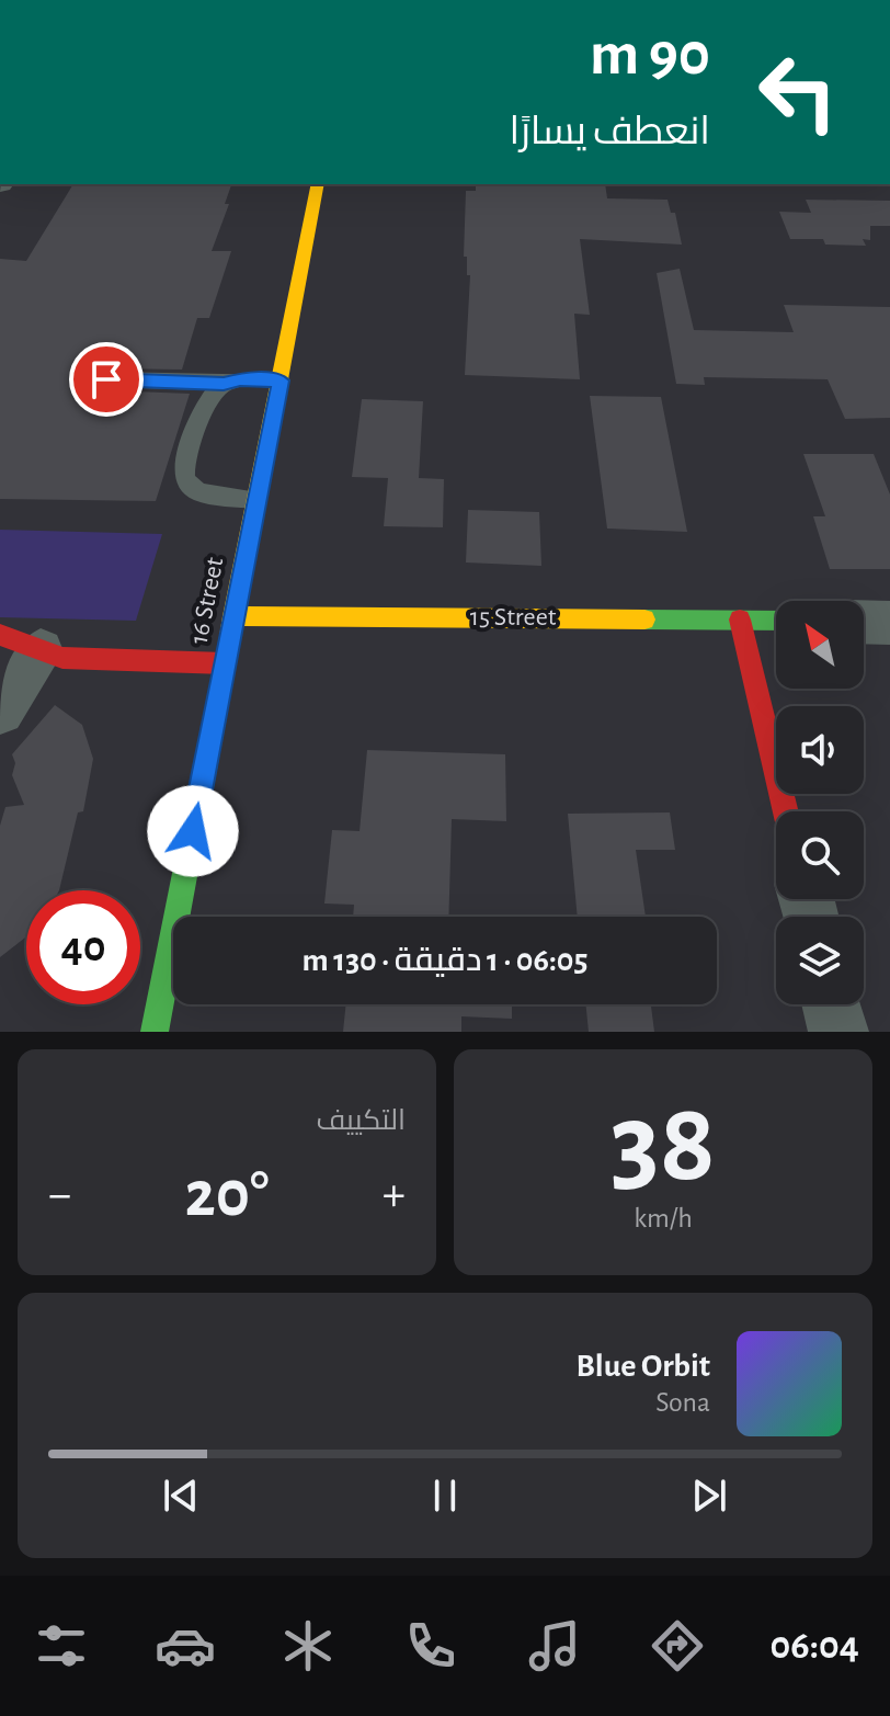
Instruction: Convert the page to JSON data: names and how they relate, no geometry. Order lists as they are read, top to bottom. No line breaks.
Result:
{"streets":{"street":["16 Street","15 Street"]},"crossings":[["16 Street","15 Street"]],"north":"top left","page":{"turn":["90 m","انعطف يسارًا"],"limit":"40","trip":"06:05 · 1 دقيقة · 130 m","tile":[["38","km/h"],"التكييف"],"heat":["−","20°","+"],"song":["Blue Orbit","Sona"],"tabs":"06:04"}}
